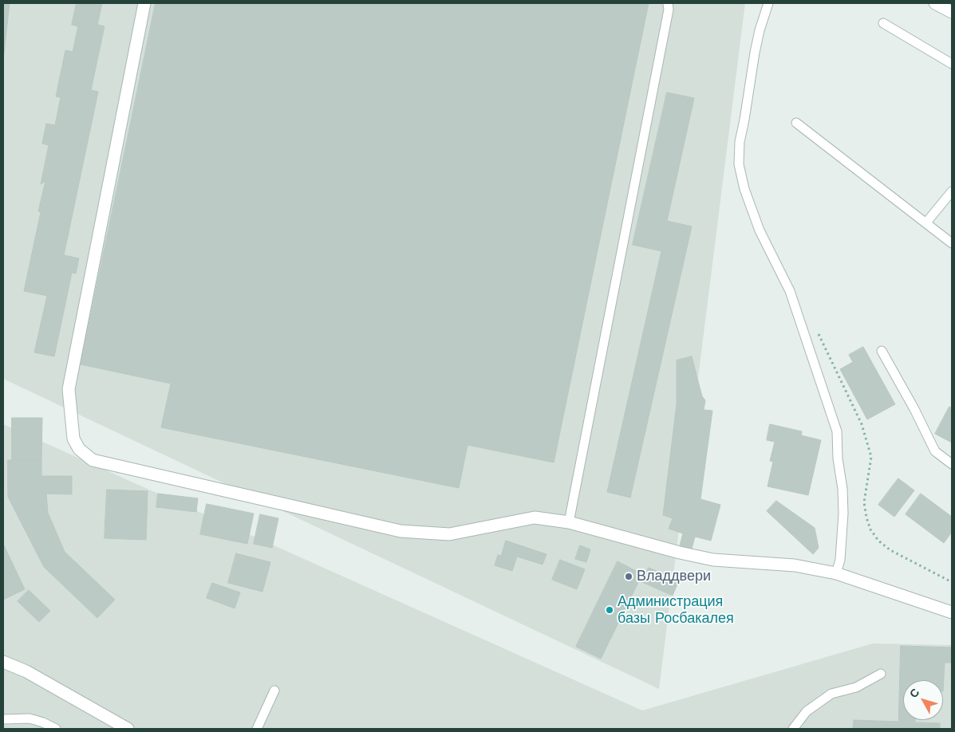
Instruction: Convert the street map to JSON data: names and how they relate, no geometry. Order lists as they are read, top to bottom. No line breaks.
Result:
{"places":["Владдвери","Администрация базы Росбакалея"],"north":"top left"}
